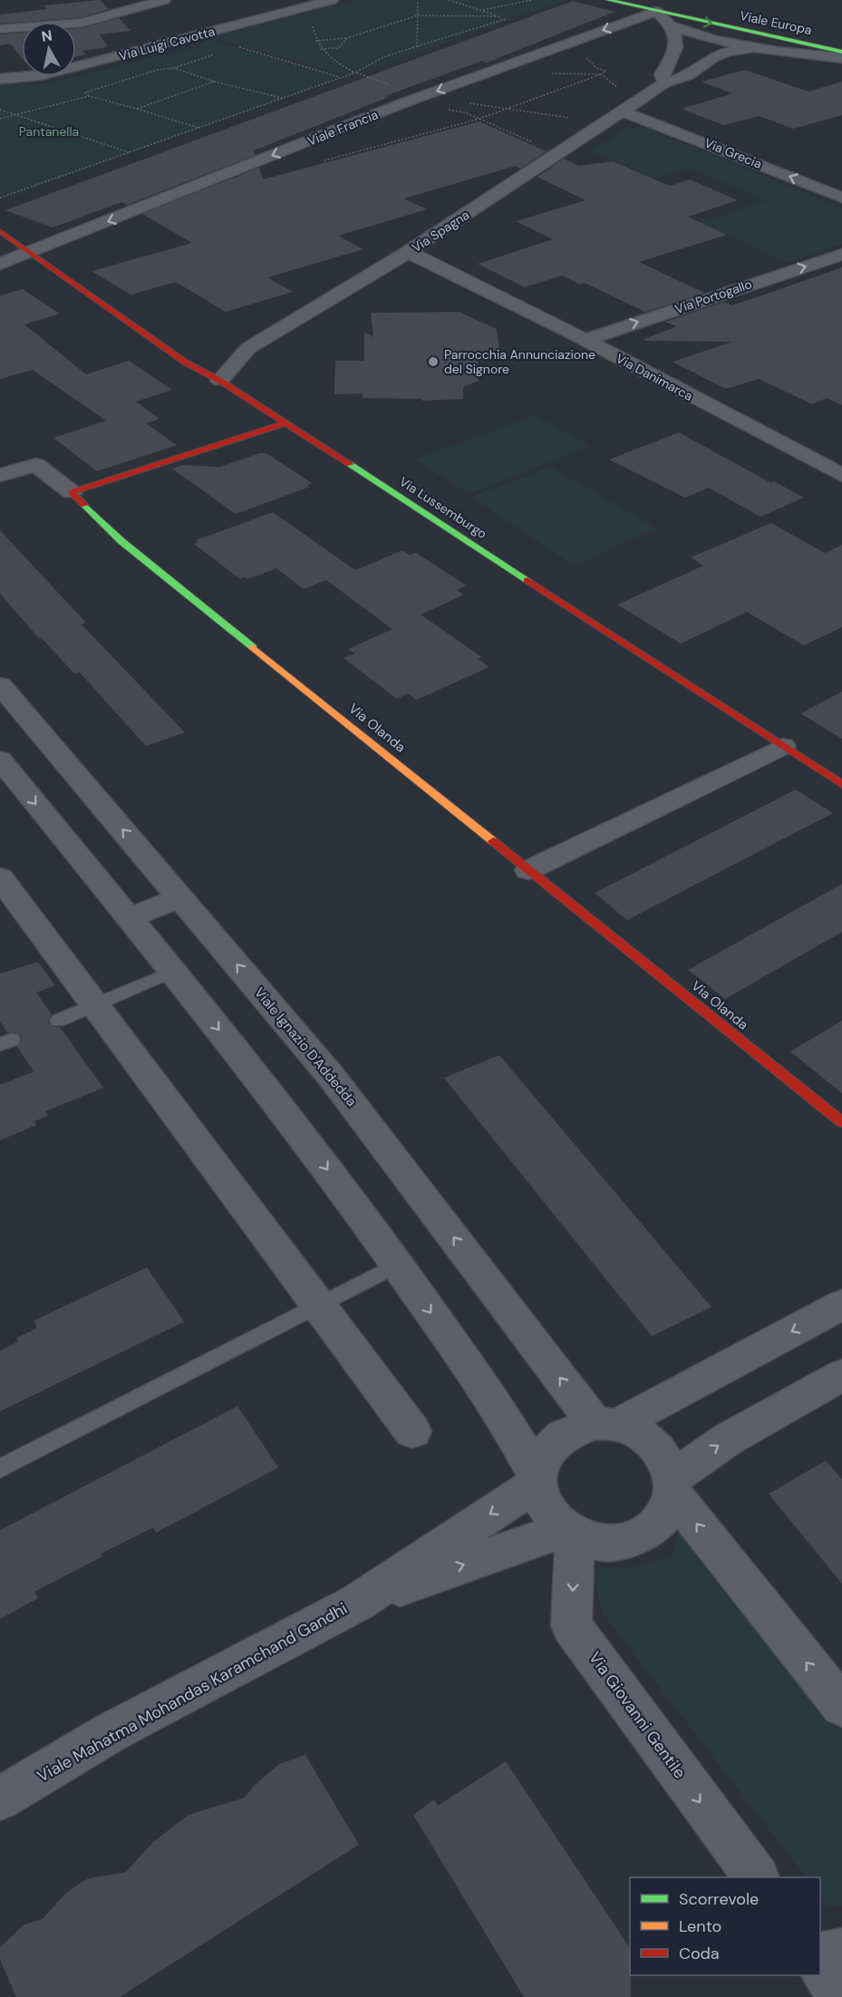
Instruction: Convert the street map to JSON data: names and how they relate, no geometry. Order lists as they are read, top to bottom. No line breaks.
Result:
{"streets":{"street":["Viale Europa","Via Luigi Cavotta","Viale Francia","Via Grecia","Via Spagna","Via Portogallo","Via Danimarca","Via Lussemburgo","Via Olanda","Viale Ignazio D'Addedda","Viale Mahatma Mohandas Karamchand Gandhi","Via Giovanni Gentile"]},"crossings":[["Viale Europa","Viale Francia"],["Viale Francia","Via Lussemburgo"],["Via Grecia","Via Spagna"],["Via Spagna","Via Danimarca"],["Via Spagna","Via Lussemburgo"],["Via Portogallo","Via Danimarca"],["Viale Ignazio D'Addedda","Viale Mahatma Mohandas Karamchand Gandhi"],["Viale Ignazio D'Addedda","Via Giovanni Gentile"],["Viale Mahatma Mohandas Karamchand Gandhi","Via Giovanni Gentile"]],"one_way":["Via Portogallo"],"parks":["Pantanella"],"places":["Parrocchia Annunciazione del Signore"],"legend":["Scorrevole","Lento","Coda"],"north":"top"}
